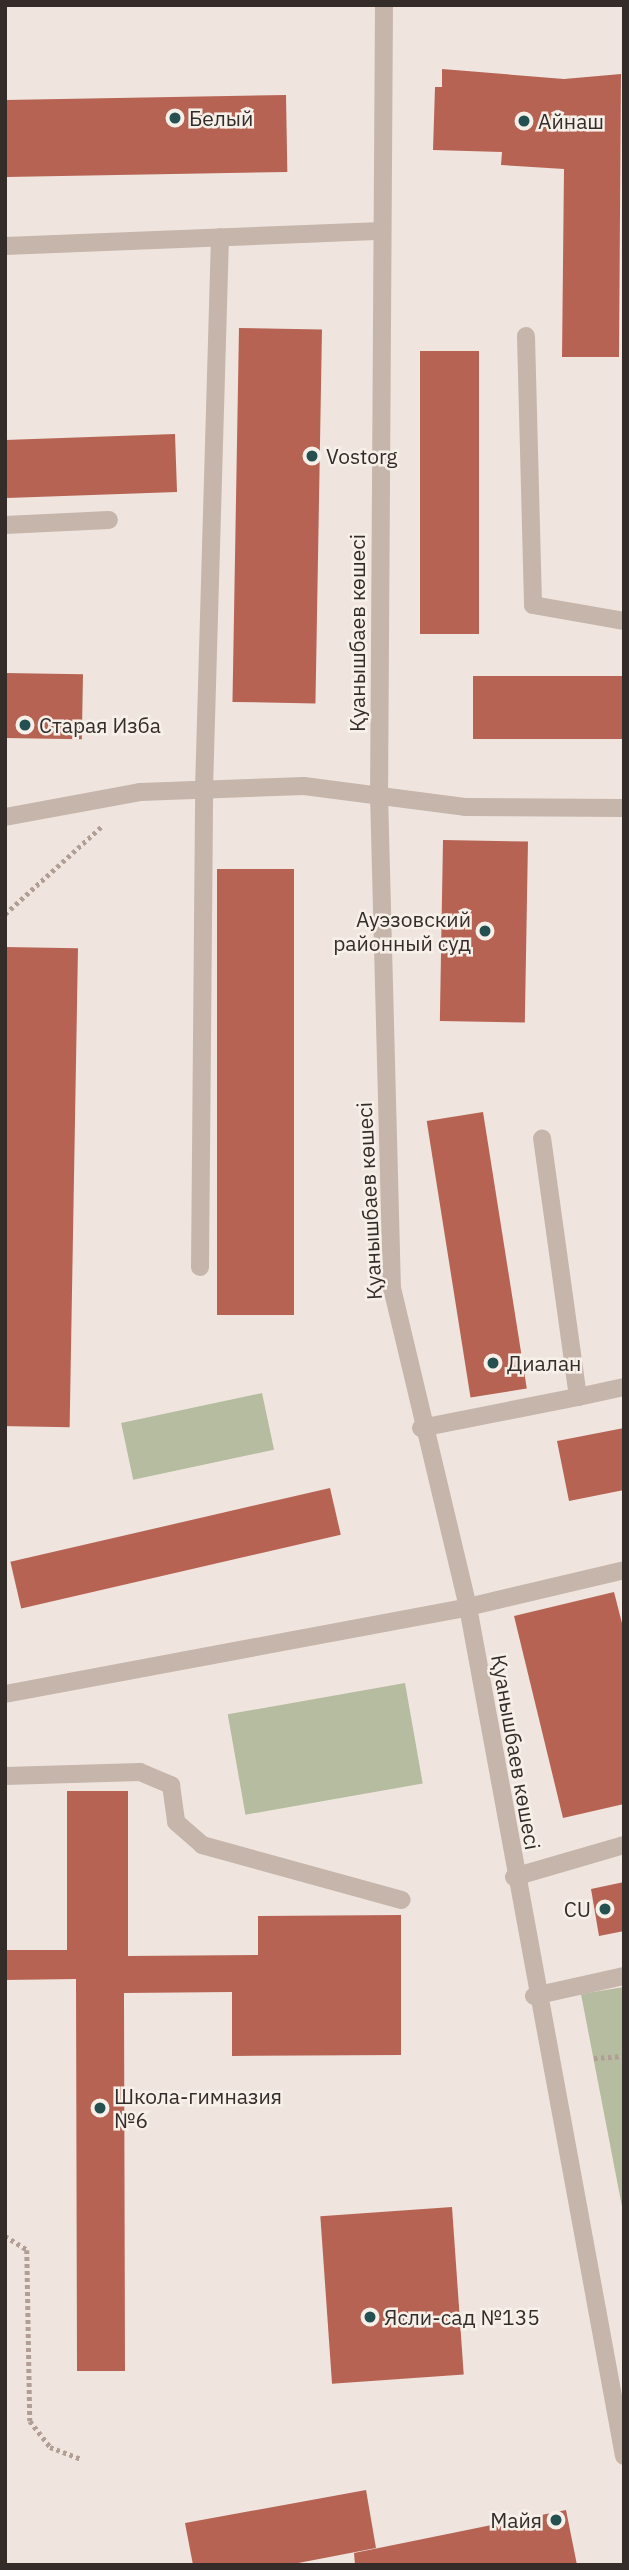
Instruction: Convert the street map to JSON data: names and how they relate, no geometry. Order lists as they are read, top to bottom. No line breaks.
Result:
{"streets":{"street":["Қуанышбаев көшесі"]},"places":["Белый","Айнаш","Vostorg","Старая Изба","Ауэзовский районный суд","Диалан","CU","Школа-гимназия №6","Ясли-сад №135","Майя"]}
